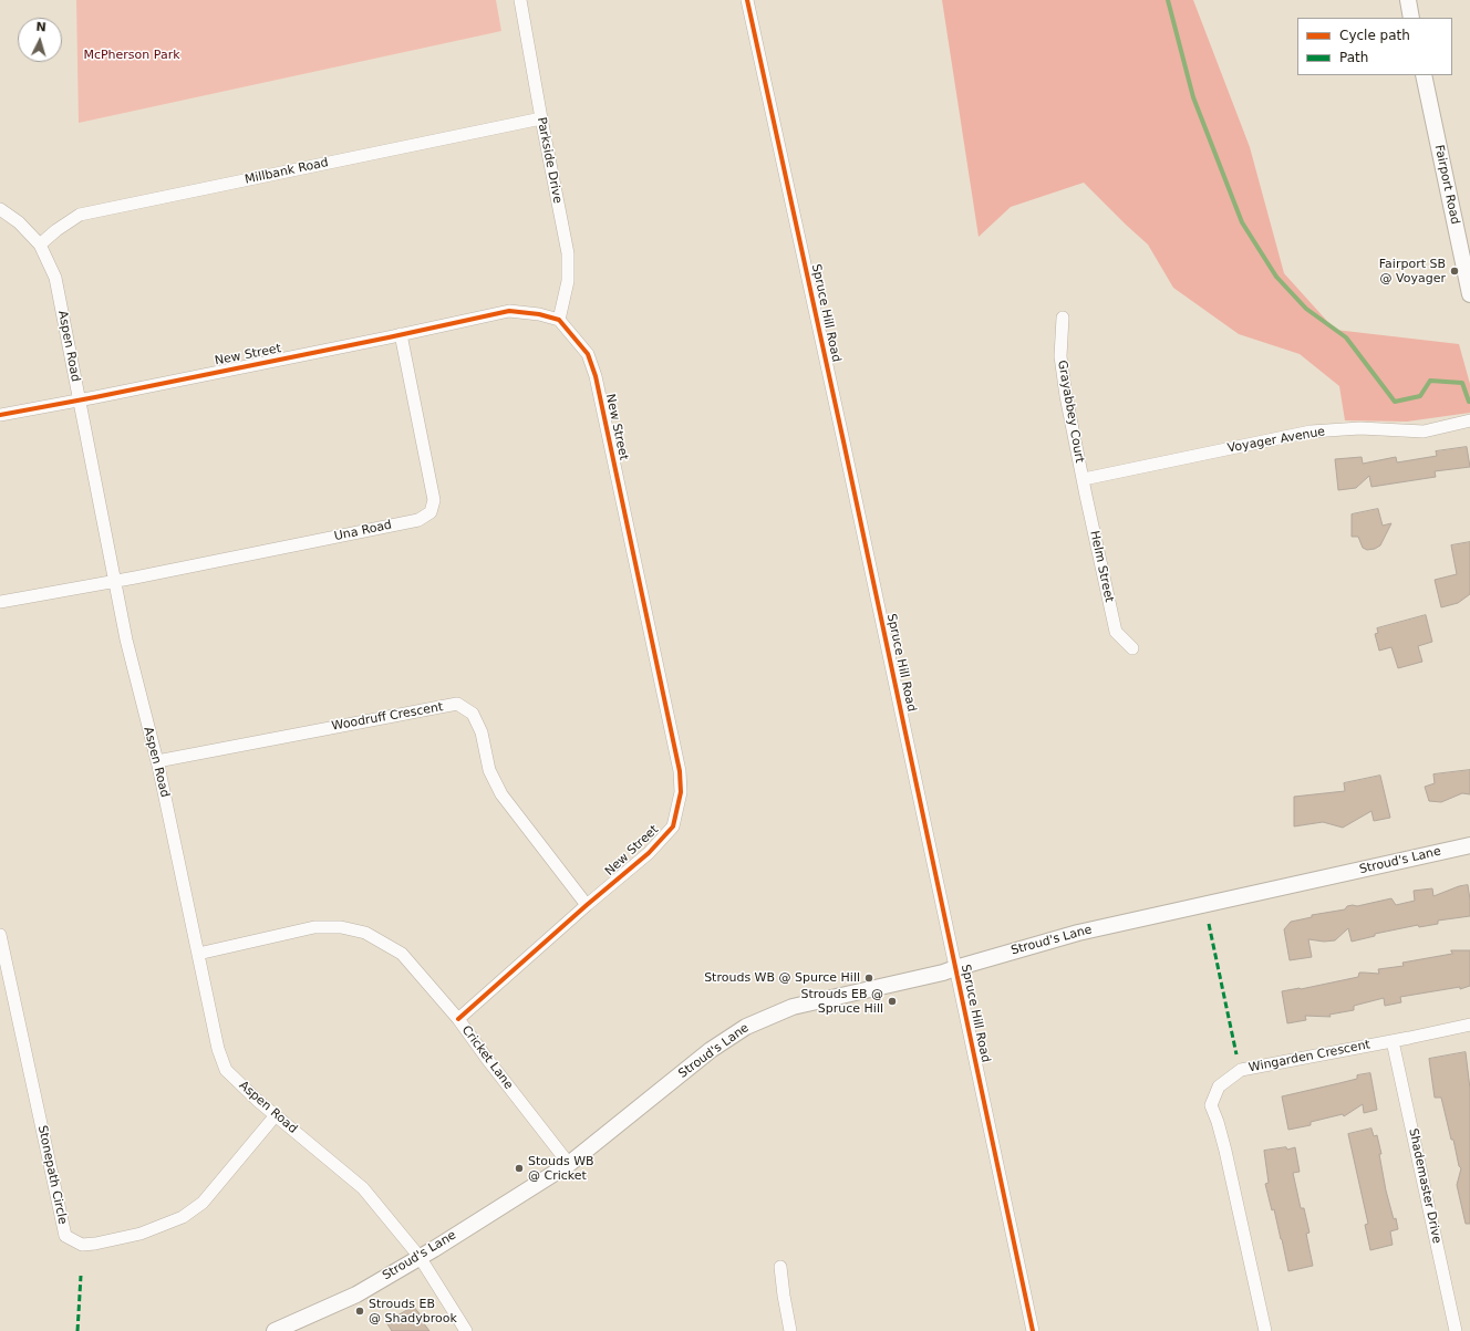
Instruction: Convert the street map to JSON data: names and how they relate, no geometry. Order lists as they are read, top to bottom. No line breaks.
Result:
{"streets":{"street":["Parkside Drive","Millbank Road","Fairport Road","Spruce Hill Road","Aspen Road","New Street","Grayabbey Court","Voyager Avenue","Una Road","Helm Street","Woodruff Crescent","Stroud's Lane","Wingarden Crescent","Cricket Lane","Stonepath Circle","Shademaster Drive"]},"crossings":[["Parkside Drive","Millbank Road"],["Parkside Drive","New Street"],["Millbank Road","Aspen Road"],["Spruce Hill Road","Stroud's Lane"],["Aspen Road","New Street"],["Aspen Road","Una Road"],["Aspen Road","Woodruff Crescent"],["Aspen Road","Stroud's Lane"],["Aspen Road","Cricket Lane"],["Aspen Road","Stonepath Circle"],["New Street","Una Road"],["New Street","Woodruff Crescent"],["New Street","Cricket Lane"],["Grayabbey Court","Voyager Avenue"],["Grayabbey Court","Helm Street"],["Voyager Avenue","Helm Street"],["Stroud's Lane","Cricket Lane"],["Wingarden Crescent","Shademaster Drive"]],"parks":["McPherson Park"],"places":["Fairport SB @ Voyager","Strouds WB @ Spurce Hill","Strouds EB @ Spruce Hill","Stouds WB @ Cricket","Strouds EB @ Shadybrook"],"legend":["Cycle path","Path"],"north":"top"}
